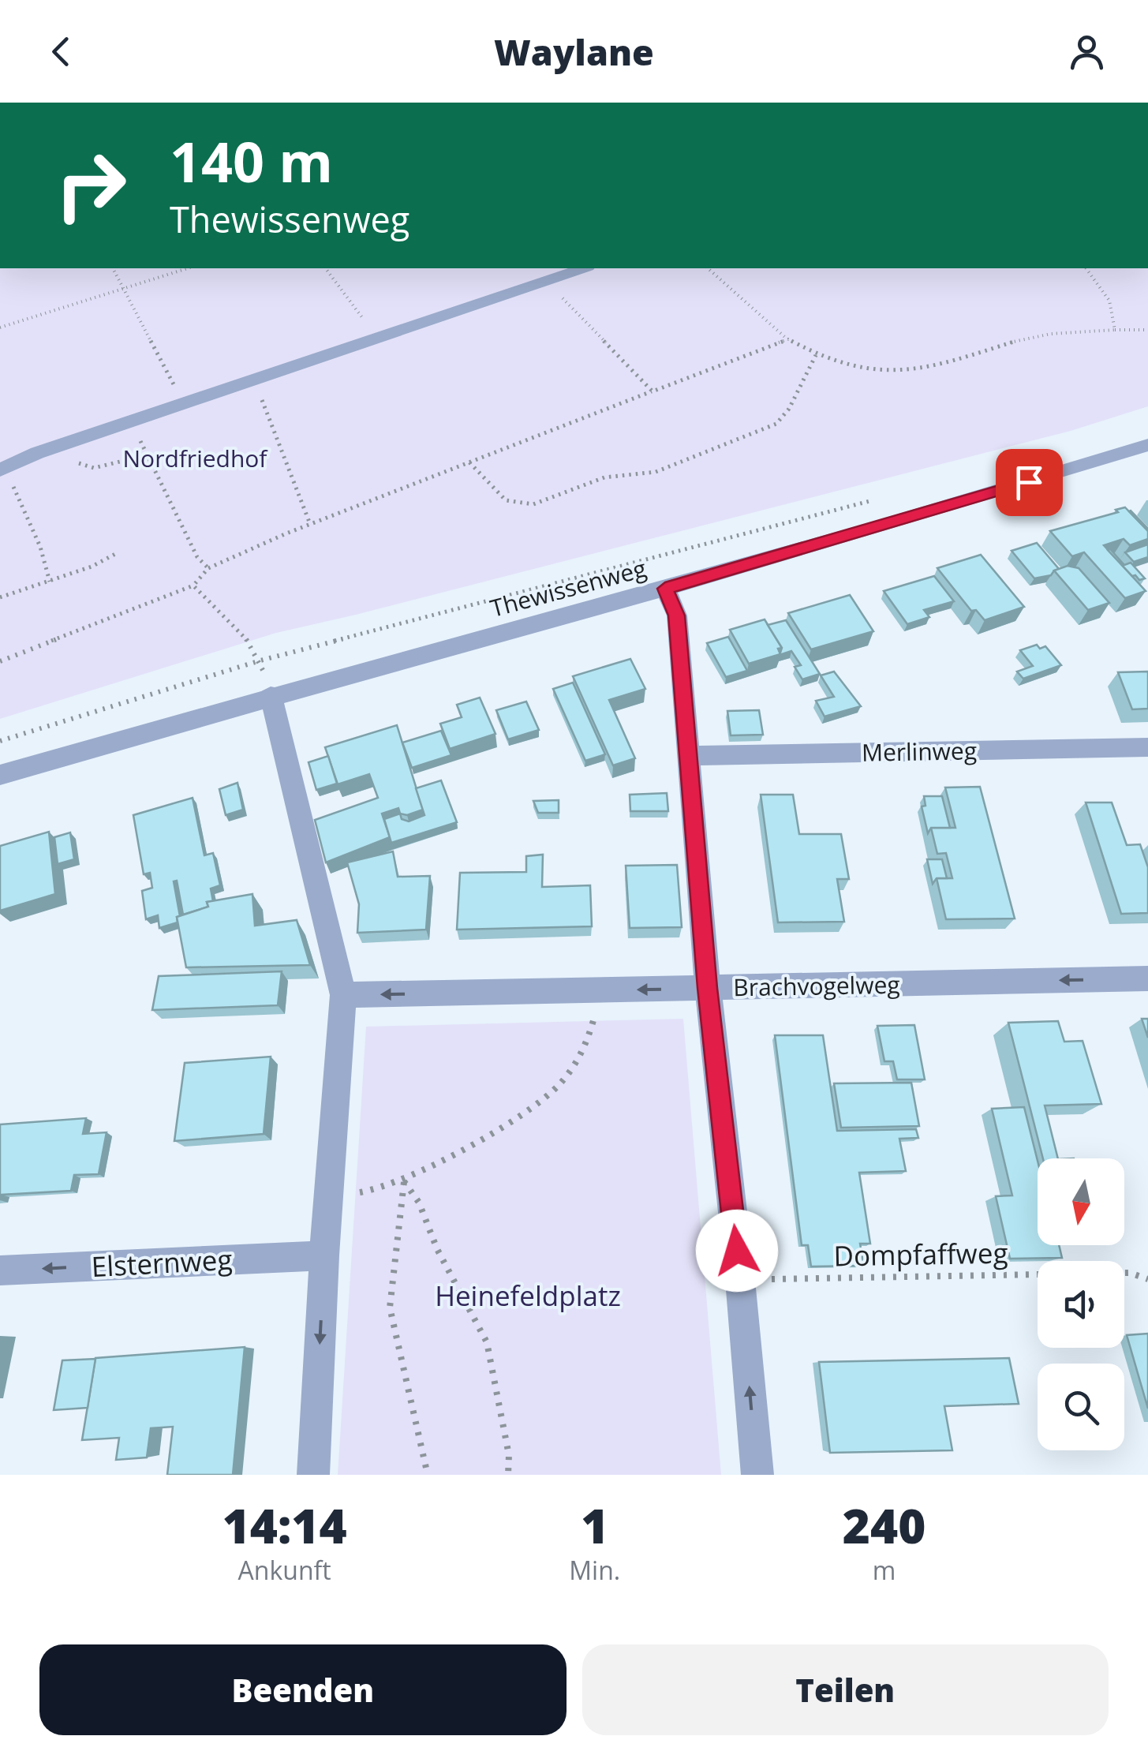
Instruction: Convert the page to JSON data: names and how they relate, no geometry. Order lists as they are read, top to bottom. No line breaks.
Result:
{"streets":{"street":["Thewissenweg","Merlinweg","Brachvogelweg","Elsternweg"],"path":["Dompfaffweg"]},"one_way":["Brachvogelweg","Elsternweg"],"parks":["Nordfriedhof","Heinefeldplatz"],"north":"bottom","page":{"header":"Waylane","turn":["140 m","Thewissenweg"],"eta":["14:14","Ankunft","1","Min.","240","m"],"buttons":["Beenden","Teilen"]}}
